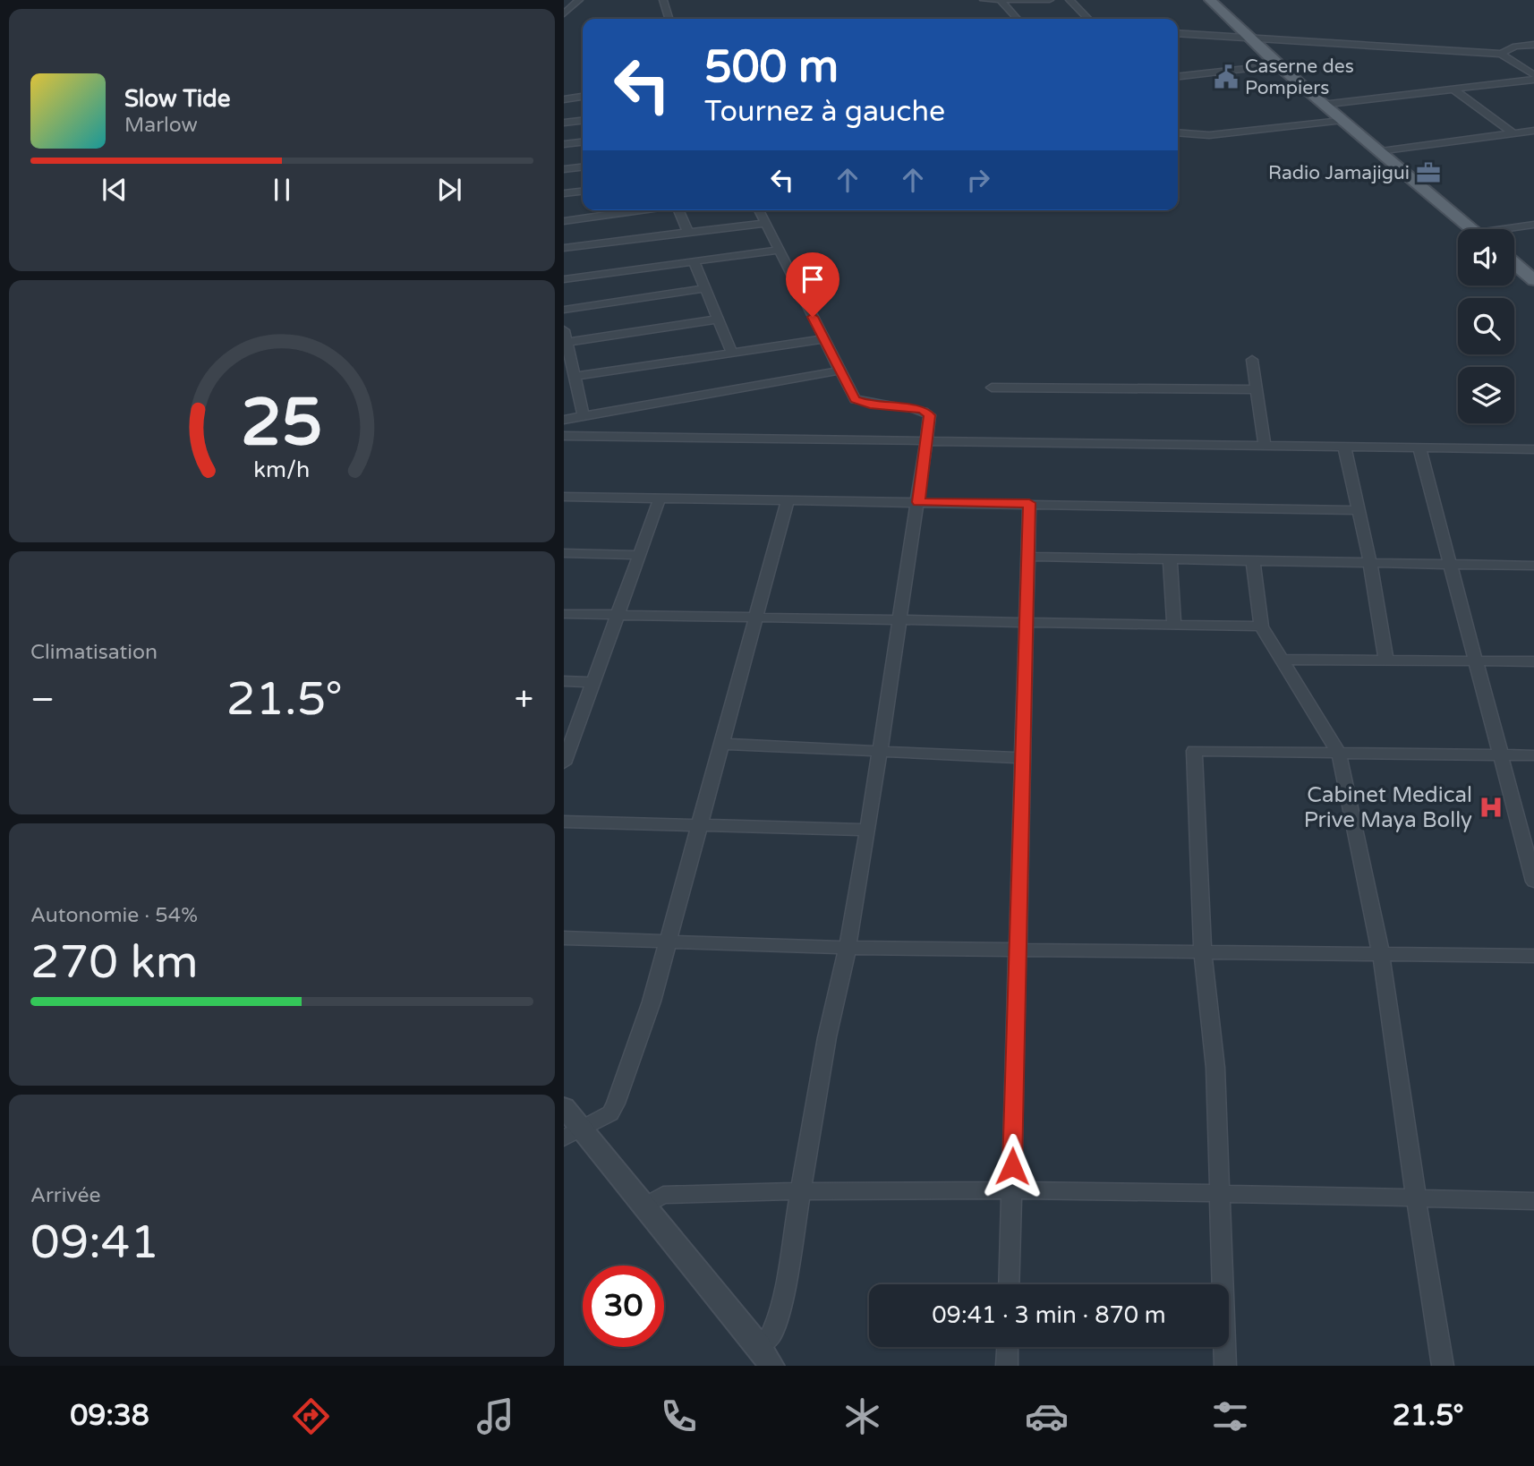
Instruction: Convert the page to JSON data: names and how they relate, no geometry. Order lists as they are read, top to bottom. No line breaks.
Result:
{"places":{"public building":["Caserne des Pompiers"],"office":["Radio Jamajigui"],"hospital":["Cabinet Medical Prive Maya Bolly"]},"page":{"turn":["500 m","Tournez à gauche"],"song":["Slow Tide","Marlow"],"tile":["Climatisation",["Autonomie · 54%","270 km"],["Arrivée","09:41"]],"heat":["−","21.5°","+"],"limit":"30","trip":"09:41 · 3 min · 870 m","tabs":["09:38","21.5°"],"gauge":["25","km/h"]}}
